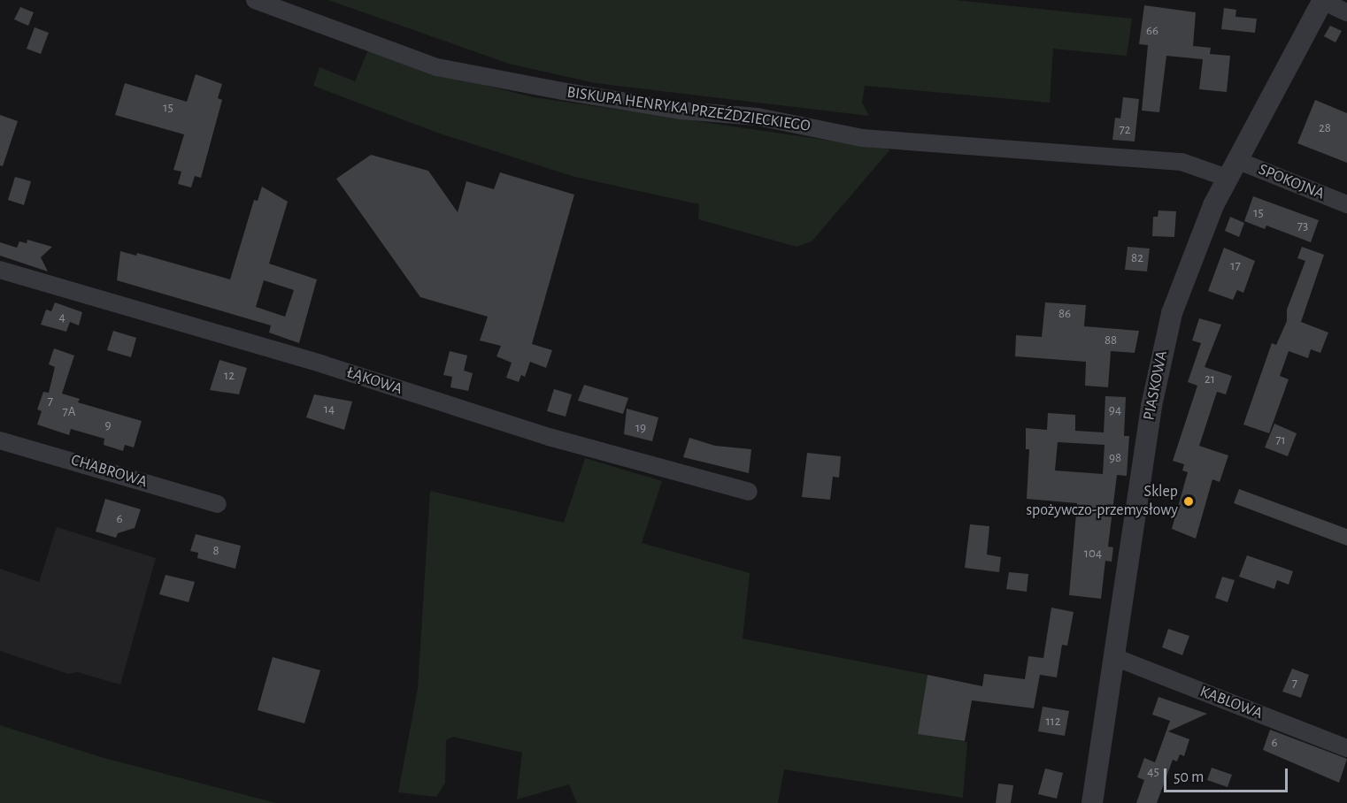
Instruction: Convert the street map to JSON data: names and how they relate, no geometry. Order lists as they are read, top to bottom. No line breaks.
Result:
{"streets":{"street":["BISKUPA HENRYKA PRZEŹDZIECKIEGO","SPOKOJNA","ŁĄKOWA","PIASKOWA","CHABROWA","KABLOWA"]},"crossings":[["BISKUPA HENRYKA PRZEŹDZIECKIEGO","SPOKOJNA"],["BISKUPA HENRYKA PRZEŹDZIECKIEGO","PIASKOWA"],["SPOKOJNA","PIASKOWA"],["PIASKOWA","KABLOWA"]],"places":["Sklep spożywczo-przemysłowy"],"house_numbers":["66","15","28","72","15","73","82","17","86","4","88","12","21","7","14","94","7A","9","19","71","98","6","8","104","7","112","6","45"],"scale_bar":"50 m"}
